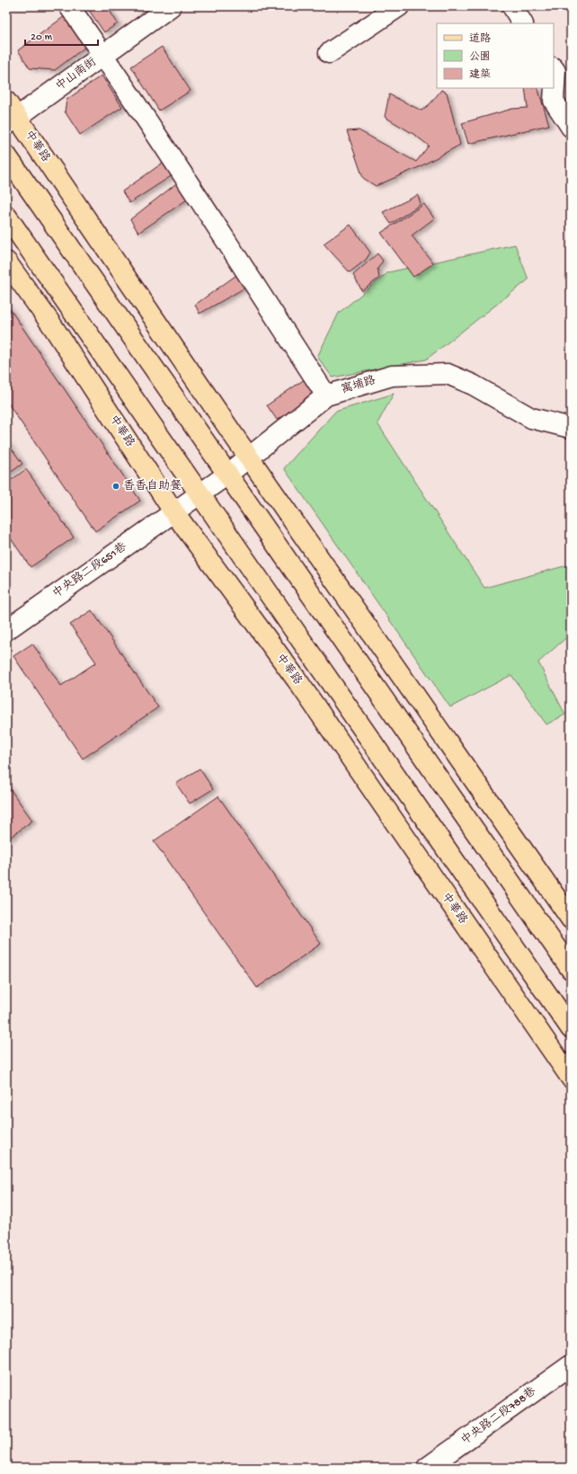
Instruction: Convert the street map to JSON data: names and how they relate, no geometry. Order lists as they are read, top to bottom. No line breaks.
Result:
{"streets":{"main road":["中華路"],"street":["中山南街","寓埔路","中央路二段651巷","中央路二段788巷"]},"crossings":[["中山南街","中華路"],["中華路","寓埔路"],["中華路","中央路二段651巷"],["寓埔路","中央路二段651巷"]],"places":["香香自助餐"],"legend":["道路","公園","建築"],"scale_bar":"20 m"}
